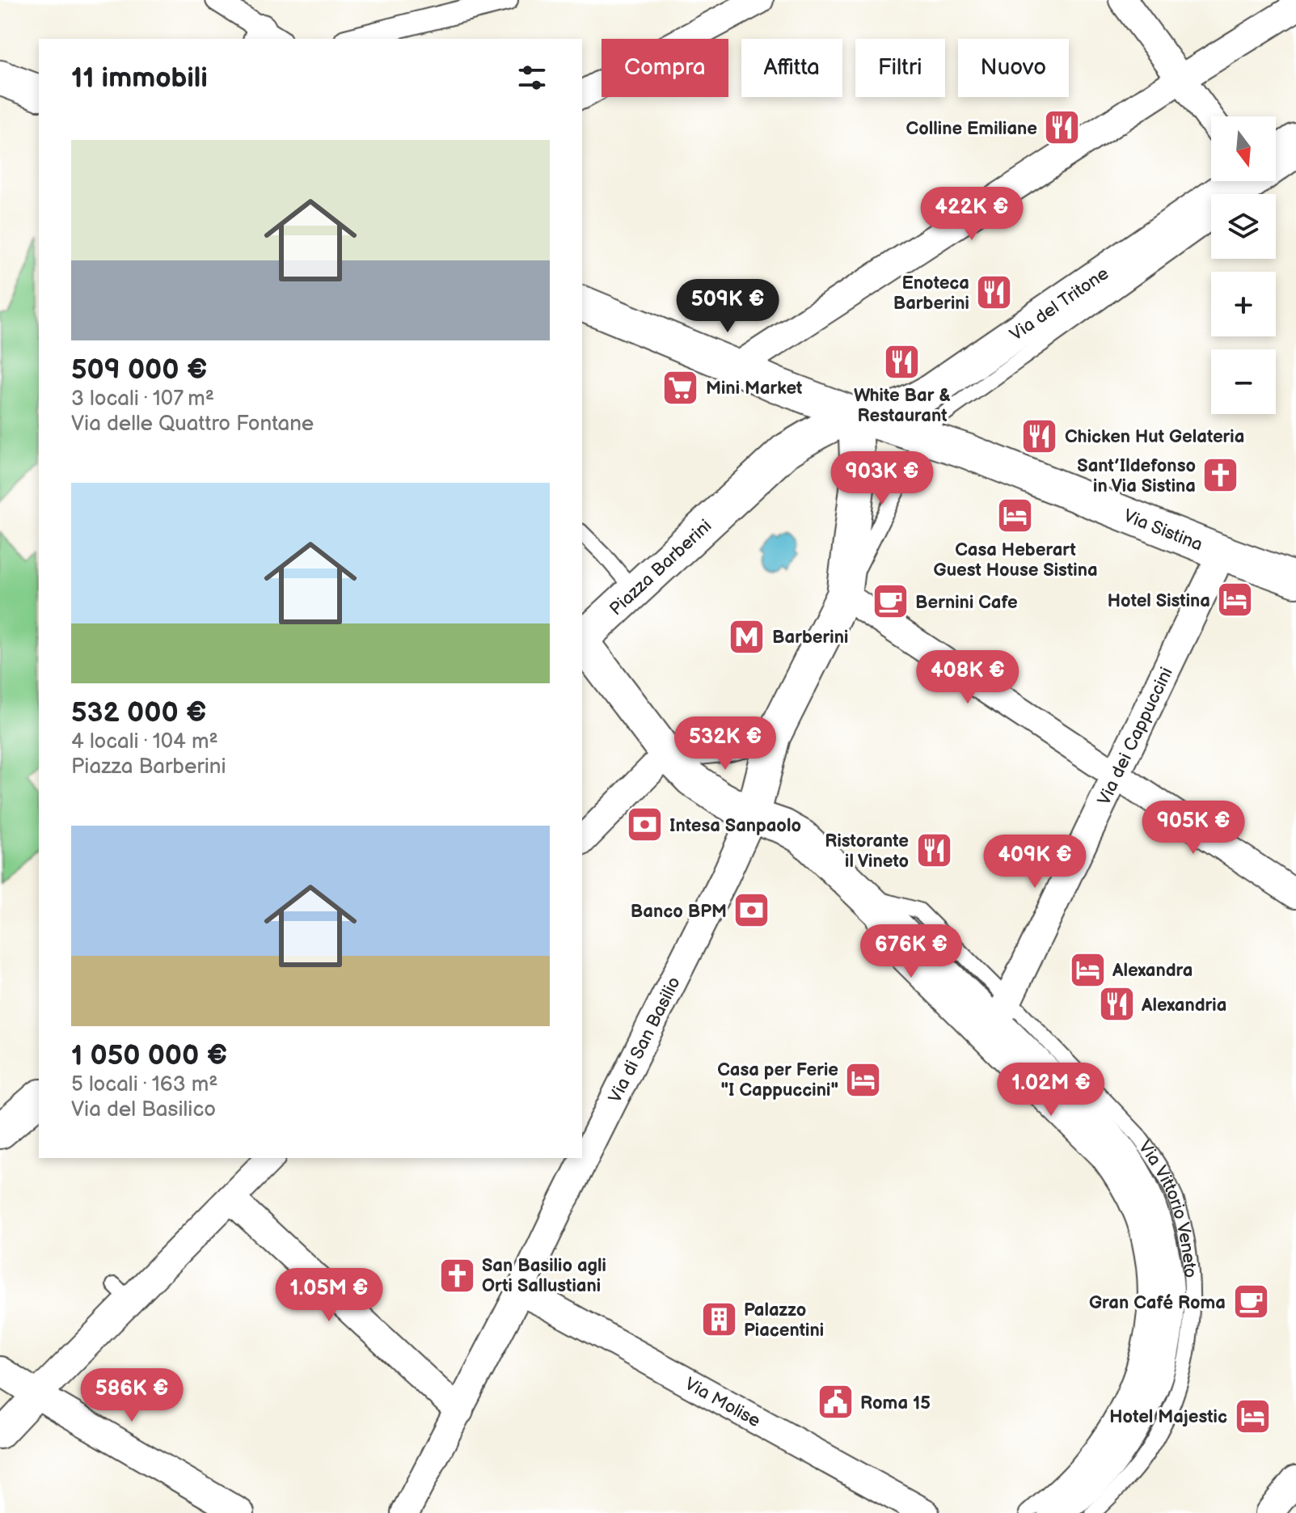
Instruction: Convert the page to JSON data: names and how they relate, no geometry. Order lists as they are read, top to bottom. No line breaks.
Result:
{"streets":{"street":["Via del Tritone","Via Sistina","Piazza Barberini","Via dei Cappuccini","Via di San Basilio","Via Vittorio Veneto","Via Molise"]},"crossings":[["Via del Tritone","Via Sistina"],["Via del Tritone","Piazza Barberini"],["Via Sistina","Via dei Cappuccini"],["Piazza Barberini","Via di San Basilio"],["Piazza Barberini","Via Vittorio Veneto"],["Via dei Cappuccini","Via Vittorio Veneto"],["Via di San Basilio","Via Vittorio Veneto"],["Via di San Basilio","Via Molise"]],"places":{"restaurant":["Colline Emiliane","Enoteca Barberini","White Bar & Restaurant","Chicken Hut Gelateria","Ristorante il Vineto","Alexandria"],"supermarket":["Mini Market"],"church":["Sant’Ildefonso in Via Sistina","San Basilio agli Orti Sallustiani"],"hotel":["Casa Heberart Guest House Sistina","Hotel Sistina","Alexandra","Casa per Ferie \"I Cappuccini\"","Hotel Majestic"],"cafe":["Bernini Cafe","Gran Café Roma"],"metro station":["Barberini"],"bank":["Intesa Sanpaolo","Banco BPM"],"building":["Palazzo Piacentini"],"public building":["Roma 15"]},"north":"bottom","page":{"chip":["Compra","Affitta","Filtri","Nuovo"],"heading":"11 immobili","map_buttons":["+","−"],"list":[{"name":"509 000 €","note":"3 locali · 107 m² · Via delle Quattro Fontane"},{"name":"532 000 €","note":"4 locali · 104 m² · Piazza Barberini"},{"name":"1 050 000 €","note":"5 locali · 163 m² · Via del Basilico"}],"price":["422K €","509K €","903K €","408K €","532K €","905K €","409K €","676K €","1.02M €","1.05M €","586K €"]}}
